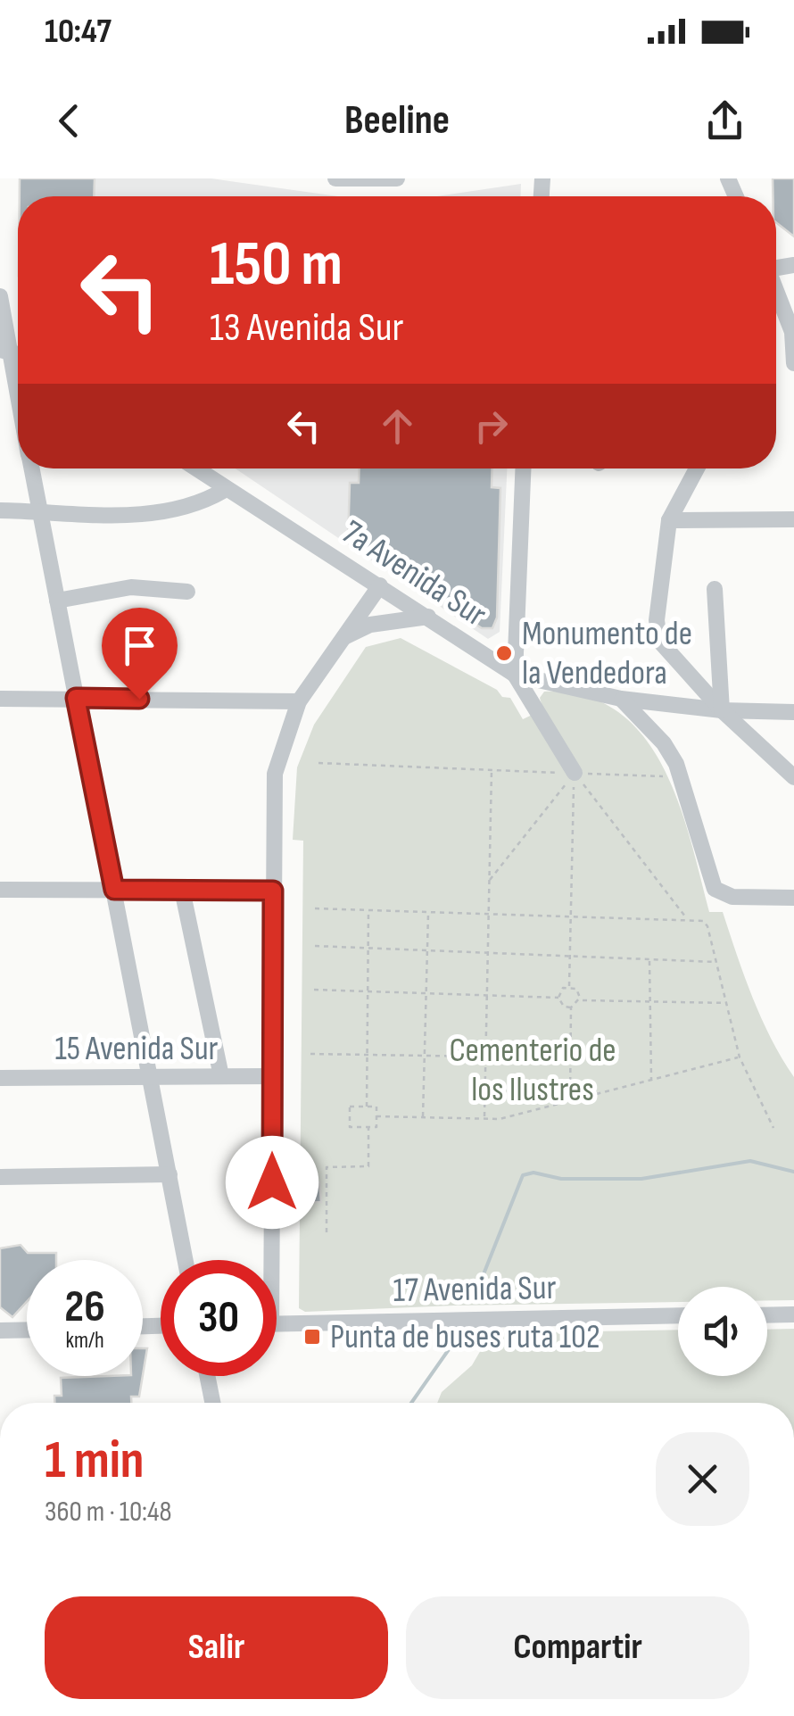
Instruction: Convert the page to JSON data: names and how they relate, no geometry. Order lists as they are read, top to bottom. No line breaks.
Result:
{"streets":{"street":["7a Avenida Sur","15 Avenida Sur","17 Avenida Sur"]},"parks":["Cementerio de los Ilustres"],"places":{"other":["Monumento de la Vendedora"],"transit":["Punta de buses ruta 102"]},"page":{"status":"10:47","header":"Beeline","turn":["150 m","13 Avenida Sur"],"speed":"26 km/h","limit":"30","heading":["1 min","360 m · 10:48"],"buttons":["Salir","Compartir"]}}
